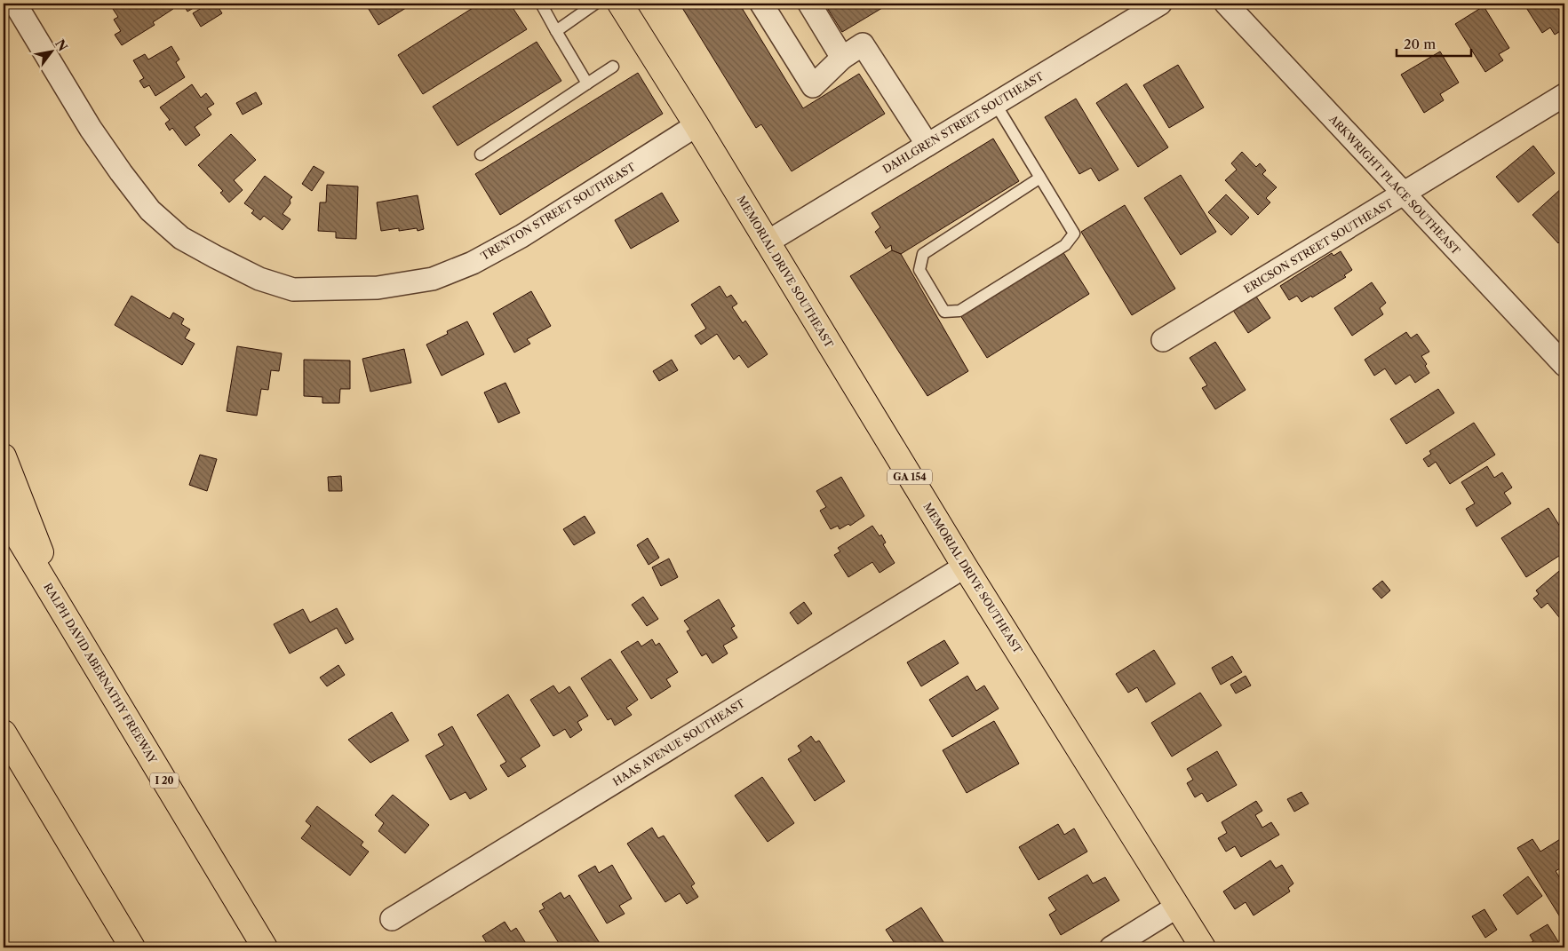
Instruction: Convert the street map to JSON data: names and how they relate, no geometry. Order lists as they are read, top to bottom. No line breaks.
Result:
{"streets":{"main road":["MEMORIAL DRIVE SOUTHEAST","GA 154","RALPH DAVID ABERNATHY FREEWAY","I 20"],"street":["DAHLGREN STREET SOUTHEAST","ARKWRIGHT PLACE SOUTHEAST","TRENTON STREET SOUTHEAST","ERICSON STREET SOUTHEAST","HAAS AVENUE SOUTHEAST"]},"crossings":[["DAHLGREN STREET SOUTHEAST","MEMORIAL DRIVE SOUTHEAST"],["ARKWRIGHT PLACE SOUTHEAST","ERICSON STREET SOUTHEAST"],["TRENTON STREET SOUTHEAST","MEMORIAL DRIVE SOUTHEAST"],["MEMORIAL DRIVE SOUTHEAST","HAAS AVENUE SOUTHEAST"]],"scale_bar":"20 m","north":"top right"}
